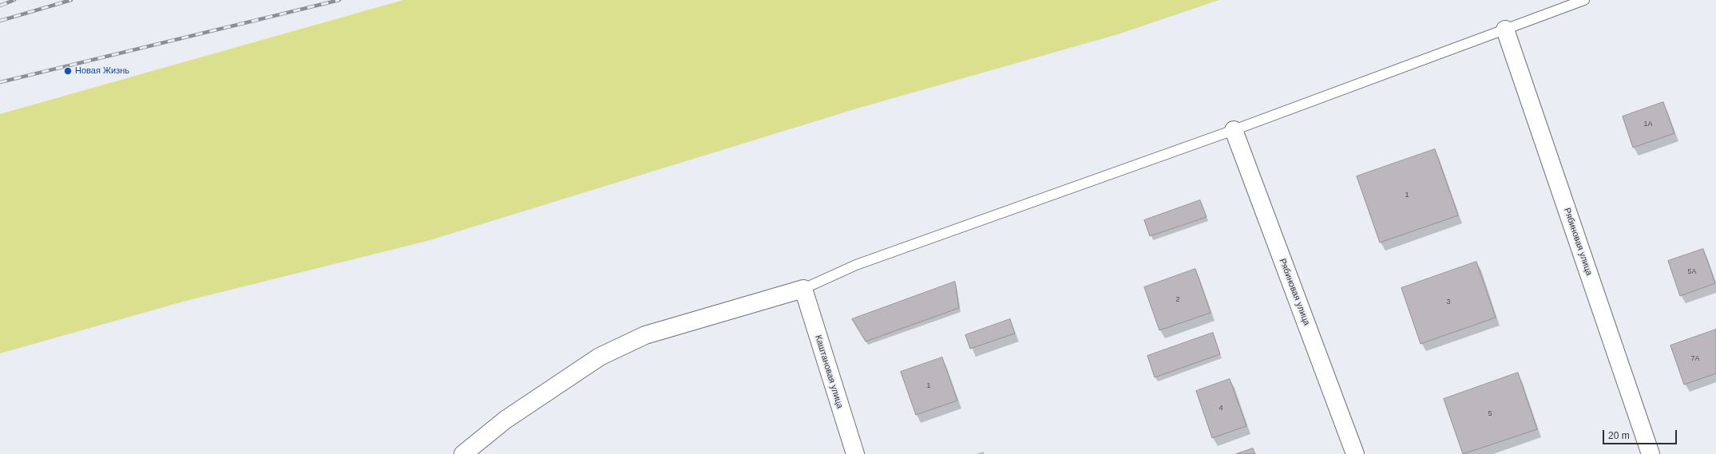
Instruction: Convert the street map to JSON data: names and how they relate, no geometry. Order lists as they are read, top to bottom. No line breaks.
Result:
{"streets":{"street":["Рябиновая улица","Каштановая улица"]},"places":["Новая Жизнь"],"house_numbers":["1А","1","5А","2","3","7А","1","4","5"],"scale_bar":"20 m"}
